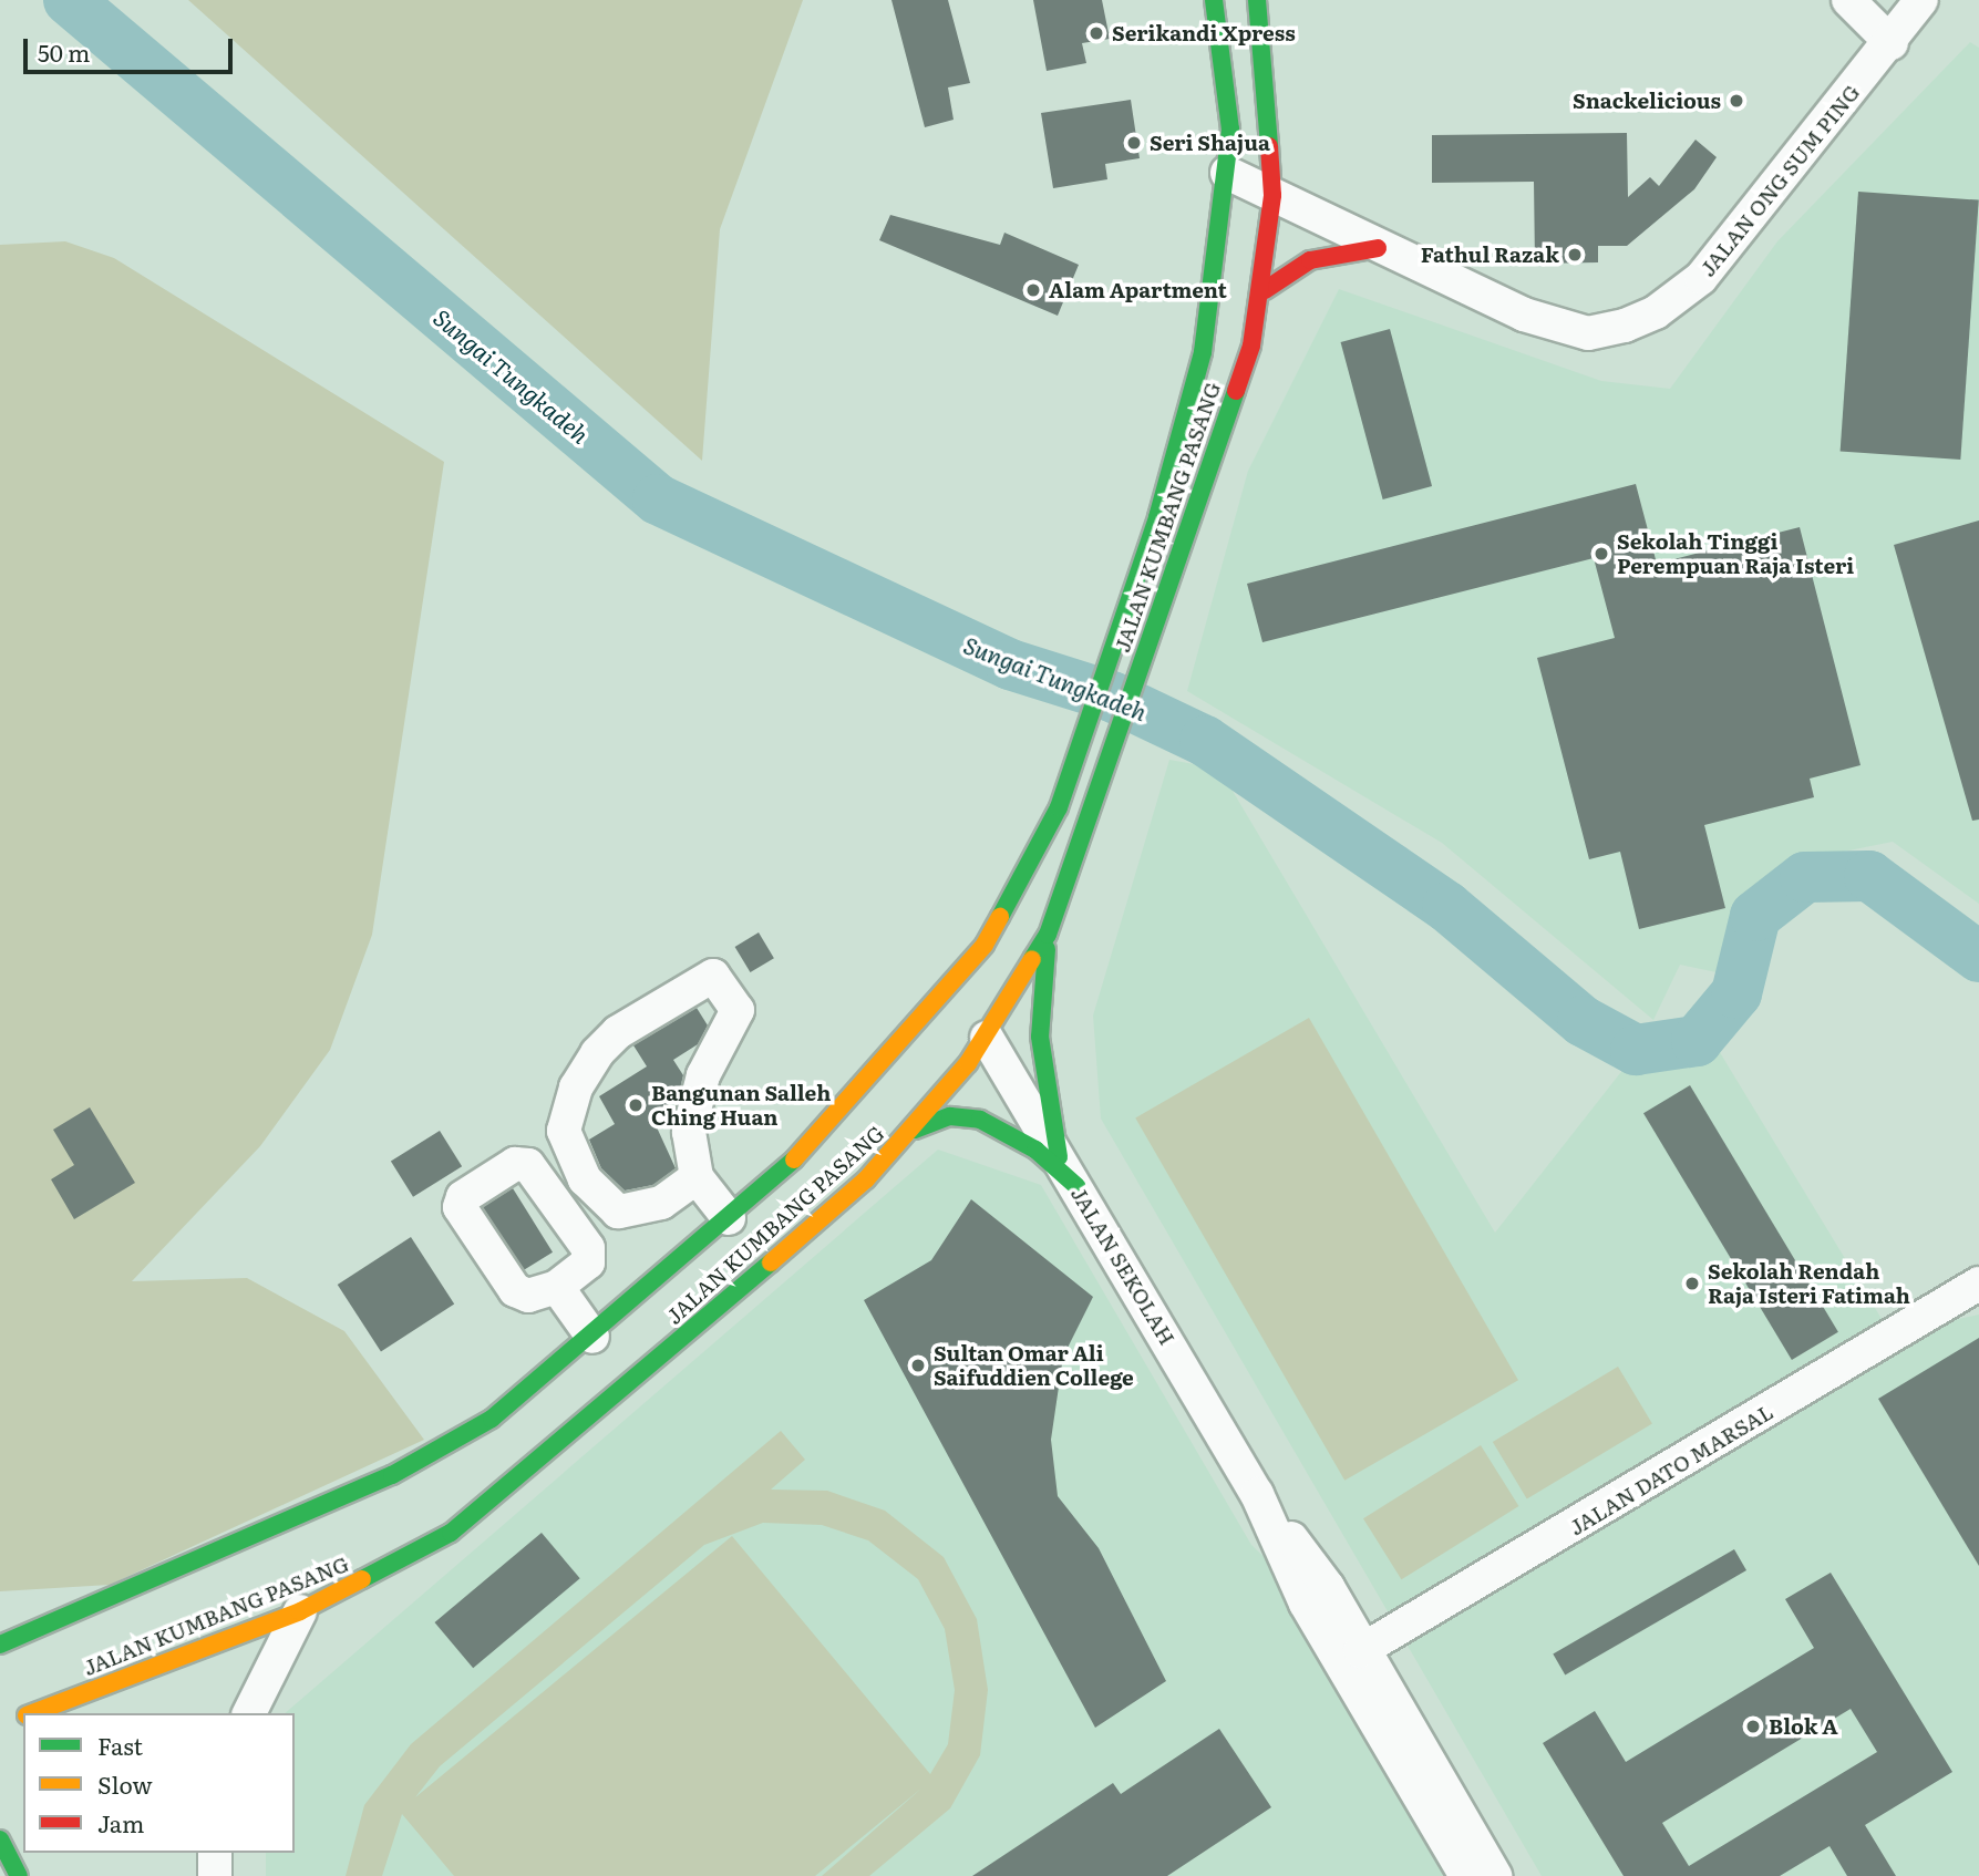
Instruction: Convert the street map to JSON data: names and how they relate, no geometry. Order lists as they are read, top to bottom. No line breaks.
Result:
{"streets":{"main road":["JALAN KUMBANG PASANG"],"street":["JALAN ONG SUM PING","JALAN SEKOLAH","JALAN DATO MARSAL"]},"crossings":[["JALAN ONG SUM PING","JALAN KUMBANG PASANG"],["JALAN KUMBANG PASANG","JALAN SEKOLAH"],["JALAN SEKOLAH","JALAN DATO MARSAL"]],"water":["Sungai Tungkadeh"],"places":["Serikandi Xpress","Snackelicious","Seri Shajua","Fathul Razak","Alam Apartment","Sekolah Tinggi Perempuan Raja Isteri","Bangunan Salleh Ching Huan","Sekolah Rendah Raja Isteri Fatimah","Sultan Omar Ali Saifuddien College","Blok A"],"legend":["Fast","Slow","Jam"],"scale_bar":"50 m"}
